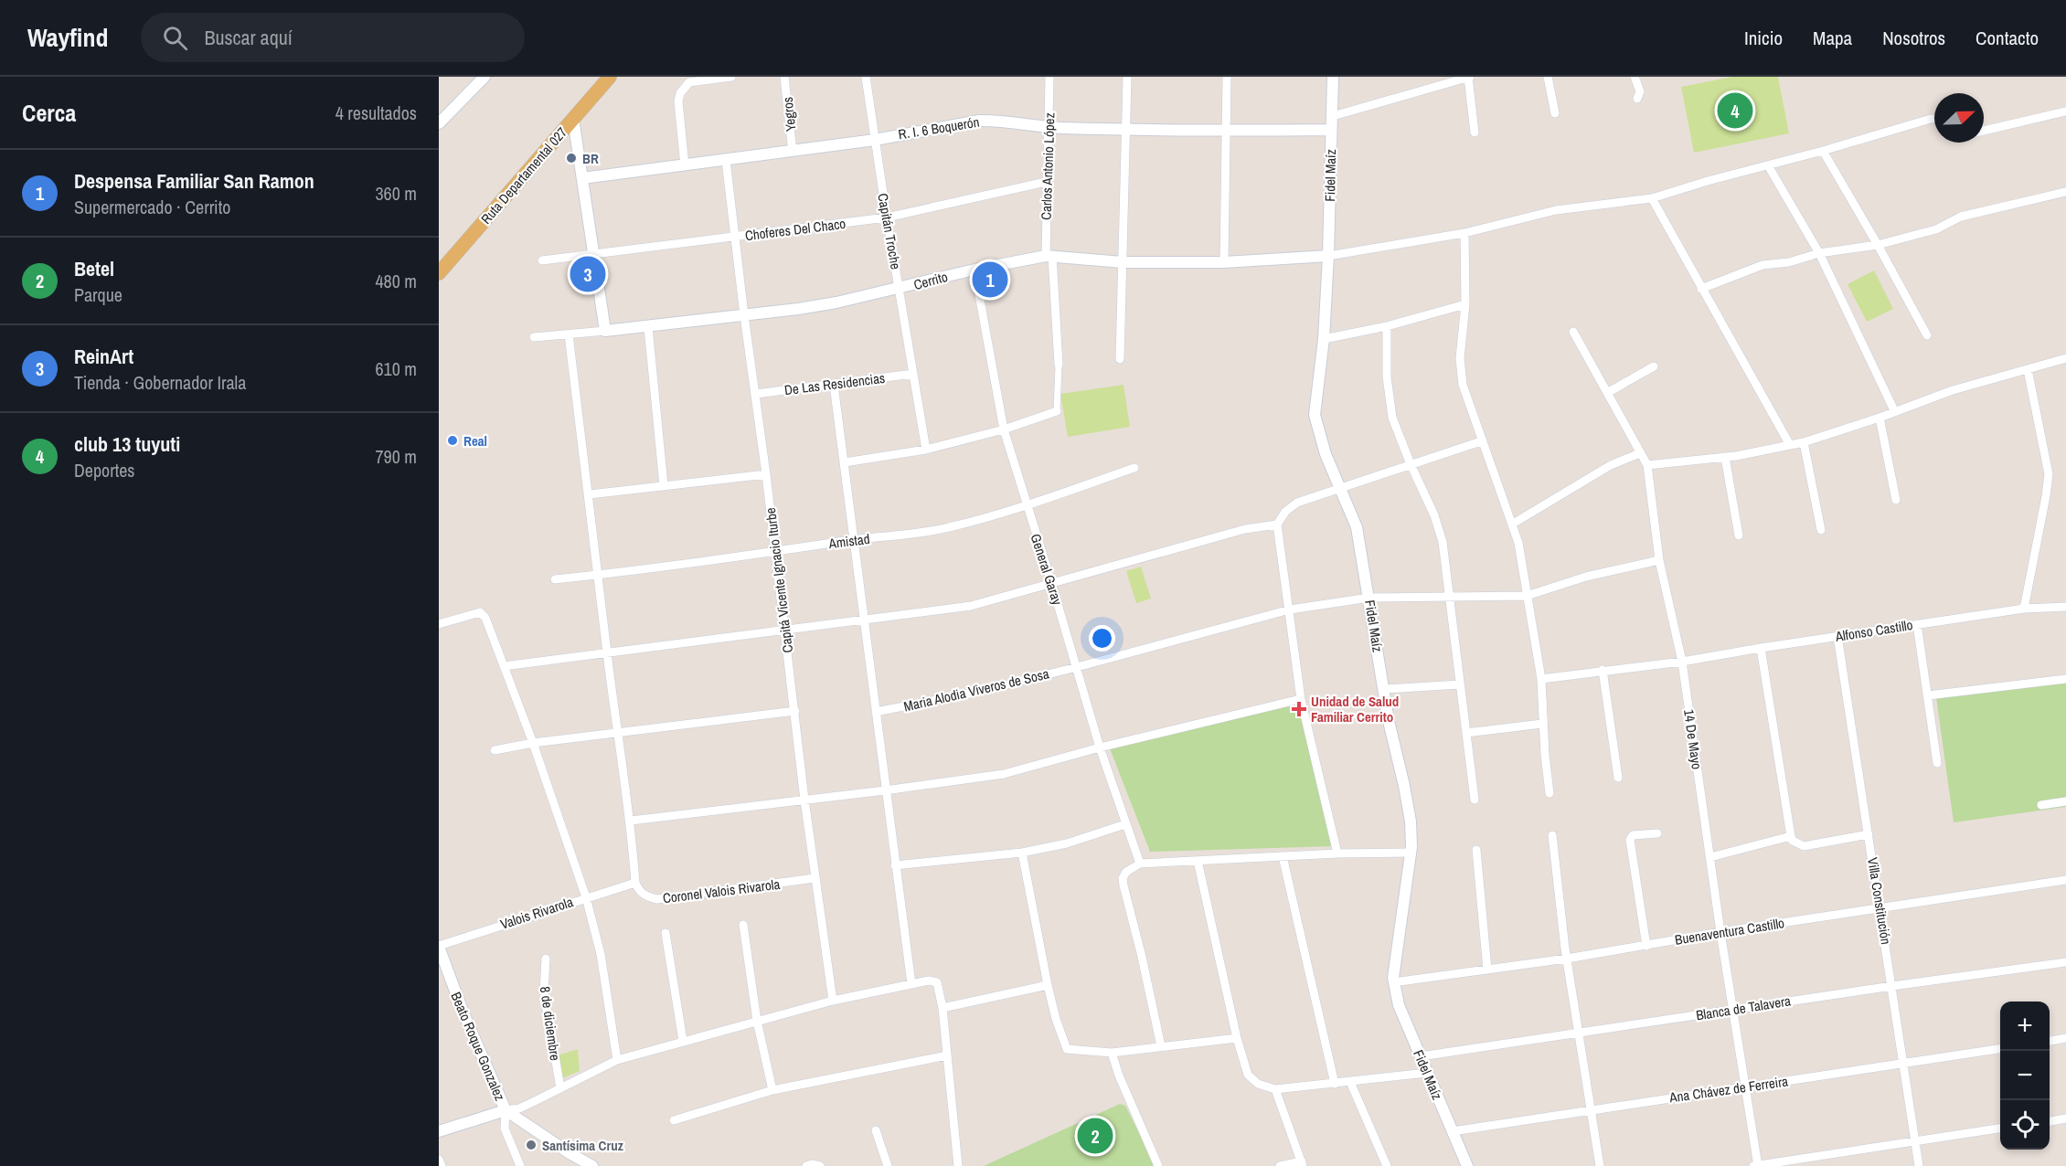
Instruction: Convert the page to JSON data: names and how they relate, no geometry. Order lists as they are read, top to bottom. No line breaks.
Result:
{"streets":{"main road":["Ruta Departamental 027"],"street":["Yegros","R. I. 6 Boquerón","Carlos Antonio López","Fidel Maíz","Choferes Del Chaco","Capitán Troche","Cerrito","De Las Residencias","Amistad","General Garay","Capitá Vicente Ignacio Iturbe","Alfonso Castillo","Maria Alodia Viveros de Sosa","14 De Mayo","Coronel Valois Rivarola","Villa Constitución","Valois Rivarola","Buenaventura Castillo","Blanca de Talavera","8 de diciembre","Beato Roque Gonzalez","Ana Chávez de Ferreira"]},"crossings":[["Yegros","R. I. 6 Boquerón"],["R. I. 6 Boquerón","Carlos Antonio López"],["R. I. 6 Boquerón","Fidel Maíz"],["R. I. 6 Boquerón","Capitán Troche"],["R. I. 6 Boquerón","Capitá Vicente Ignacio Iturbe"],["Carlos Antonio López","Choferes Del Chaco"],["Carlos Antonio López","Cerrito"],["Fidel Maíz","Cerrito"],["Fidel Maíz","Maria Alodia Viveros de Sosa"],["Fidel Maíz","Buenaventura Castillo"],["Fidel Maíz","Blanca de Talavera"],["Fidel Maíz","Ana Chávez de Ferreira"],["Choferes Del Chaco","Capitán Troche"],["Choferes Del Chaco","Capitá Vicente Ignacio Iturbe"],["Capitán Troche","Cerrito"],["Capitán Troche","De Las Residencias"],["Cerrito","General Garay"],["Cerrito","Capitá Vicente Ignacio Iturbe"],["De Las Residencias","Capitá Vicente Ignacio Iturbe"],["Amistad","General Garay"],["Amistad","Capitá Vicente Ignacio Iturbe"],["General Garay","Maria Alodia Viveros de Sosa"],["Capitá Vicente Ignacio Iturbe","Coronel Valois Rivarola"],["Alfonso Castillo","14 De Mayo"],["Alfonso Castillo","Villa Constitución"],["Maria Alodia Viveros de Sosa","14 De Mayo"],["14 De Mayo","Buenaventura Castillo"],["14 De Mayo","Blanca de Talavera"],["14 De Mayo","Ana Chávez de Ferreira"],["Coronel Valois Rivarola","Valois Rivarola"],["Villa Constitución","Buenaventura Castillo"],["Villa Constitución","Blanca de Talavera"],["Villa Constitución","Ana Chávez de Ferreira"],["Valois Rivarola","Beato Roque Gonzalez"]],"places":{"other":["BR","Real","Santísima Cruz"],"health":["Unidad de Salud Familiar Cerrito"]},"north":"top right","page":{"header":"Wayfind","search":"Buscar aquí","nav":["Inicio","Mapa","Nosotros","Contacto"],"heading":["Cerca","4 resultados"],"pins":["4","3","1","2"],"list":[{"mark":"1","name":"Despensa Familiar San Ramon","note":"Supermercado · Cerrito","value":"360 m"},{"mark":"2","name":"Betel","note":"Parque","value":"480 m"},{"mark":"3","name":"ReinArt","note":"Tienda · Gobernador Irala","value":"610 m"},{"mark":"4","name":"club 13 tuyuti","note":"Deportes","value":"790 m"}],"map_buttons":["+","−"]}}
